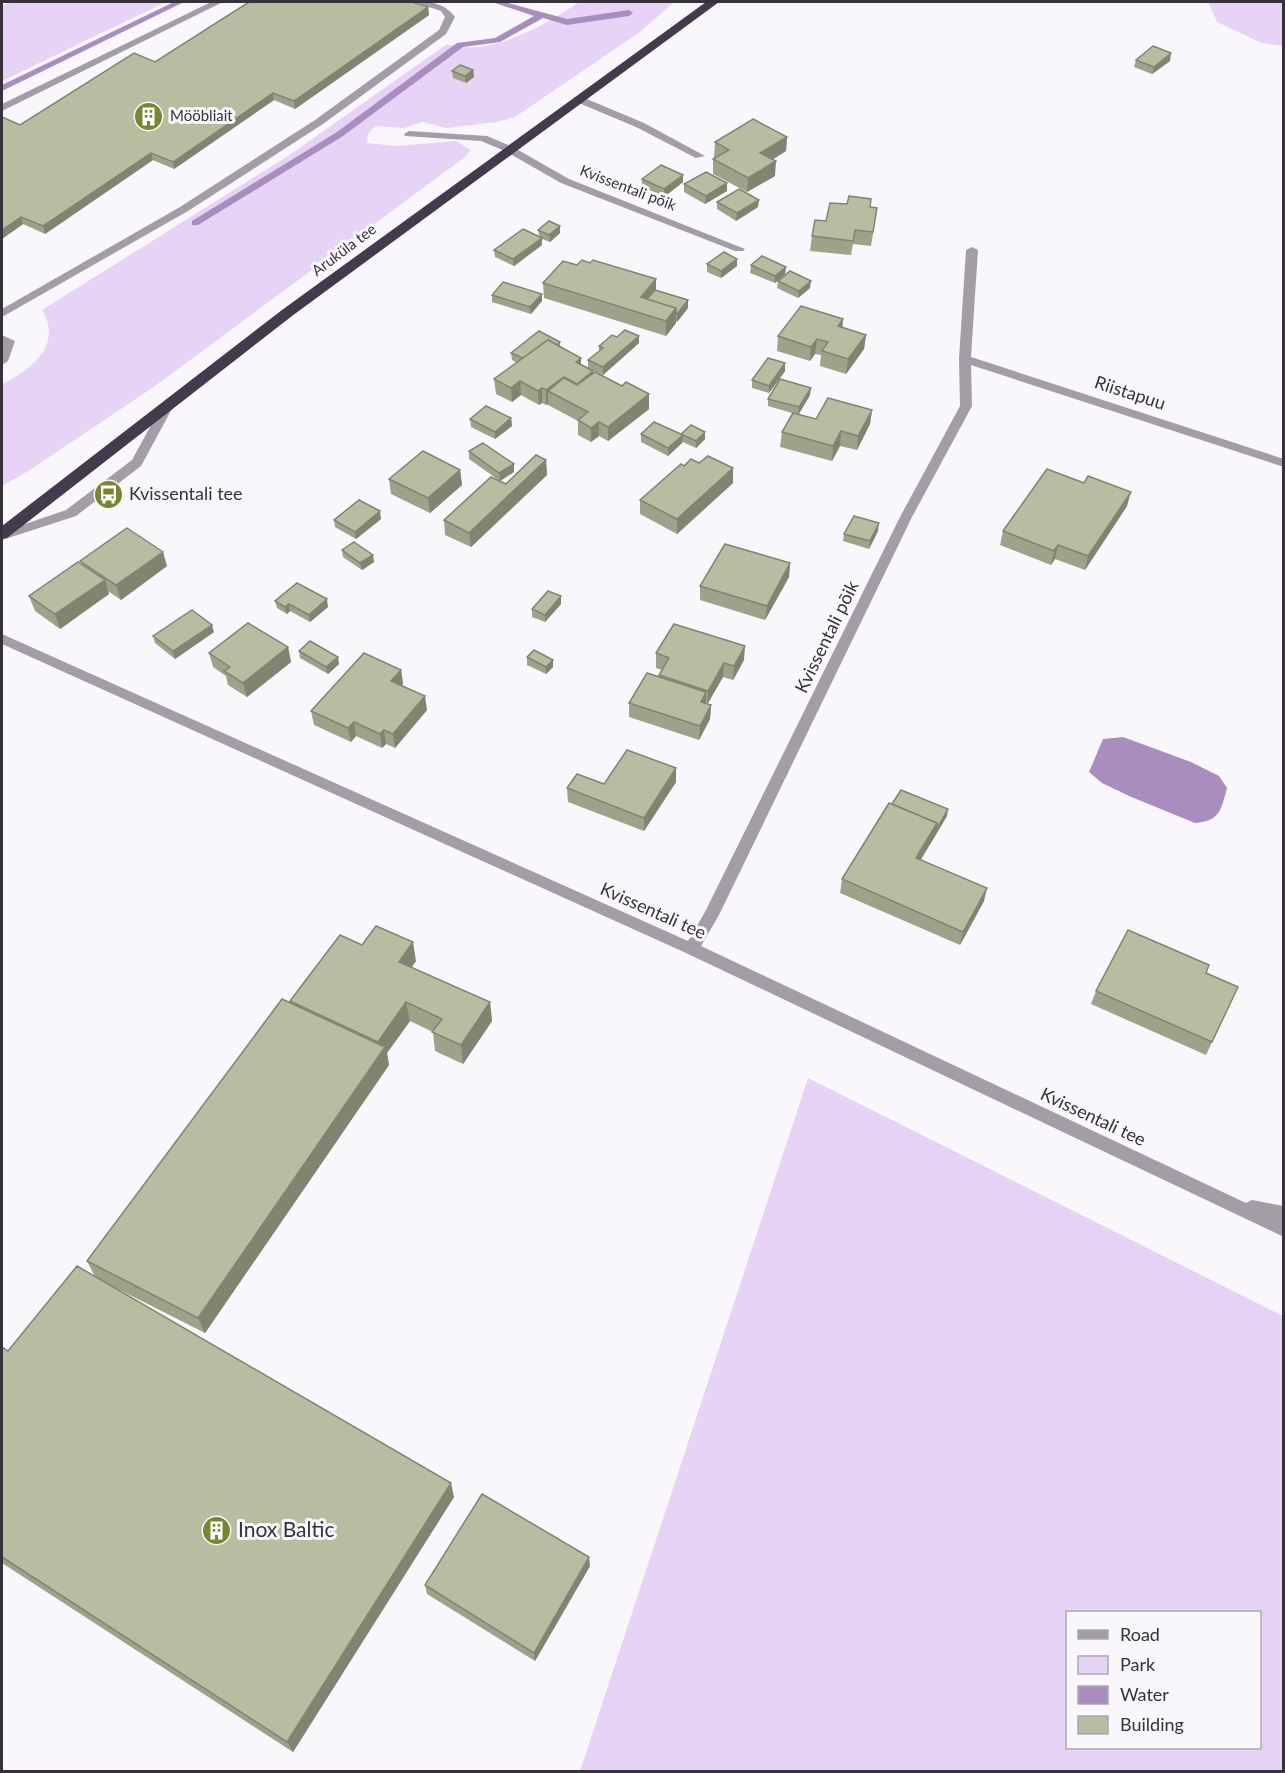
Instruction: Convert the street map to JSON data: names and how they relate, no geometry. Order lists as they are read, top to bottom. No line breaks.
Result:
{"streets":{"highway":["Aruküla tee"],"street":["Kvissentali põik","Riistapuu","Kvissentali tee"]},"crossings":[["Kvissentali põik","Aruküla tee"],["Kvissentali põik","Riistapuu"],["Kvissentali põik","Kvissentali tee"]],"places":{"building":["Mööbliait","Inox Baltic"],"bus stop":["Kvissentali tee"]},"legend":["Road","Park","Water","Building"]}
